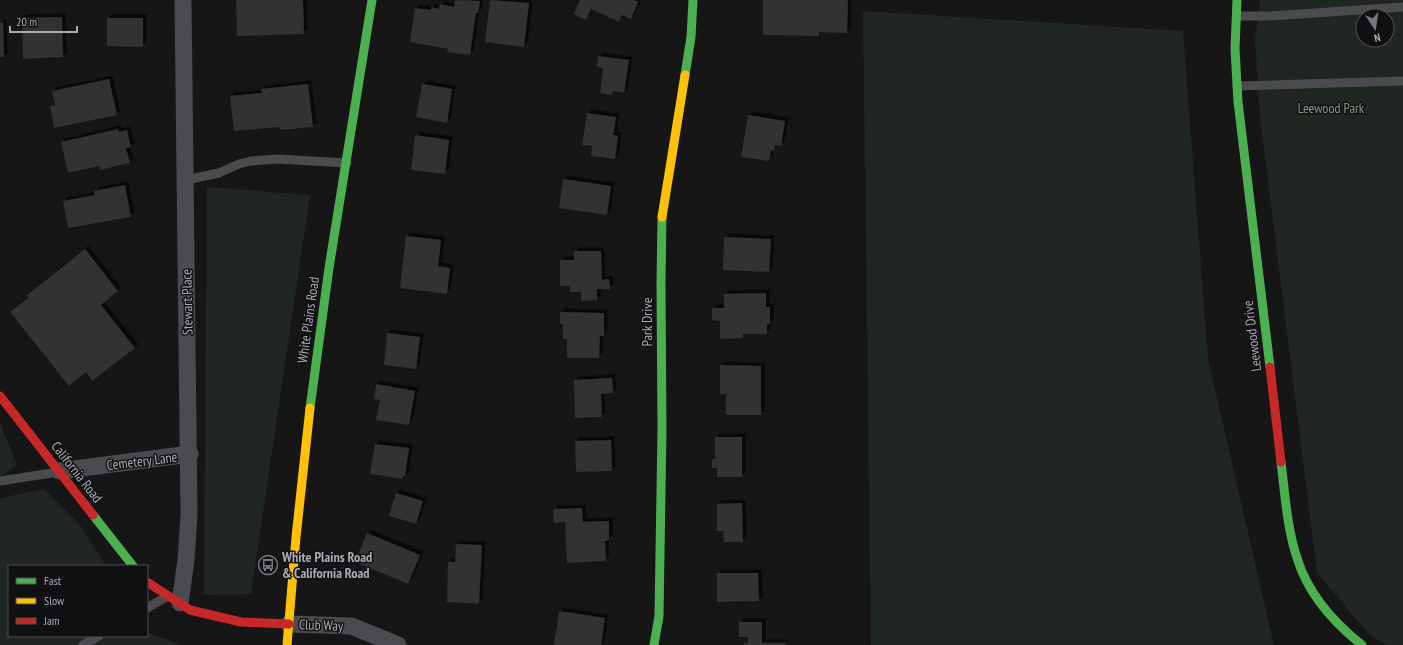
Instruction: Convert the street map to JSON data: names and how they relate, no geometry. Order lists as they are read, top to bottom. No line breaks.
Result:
{"streets":{"street":["Stewart Place","White Plains Road","Park Drive","Leewood Drive","Cemetery Lane","California Road","Club Way"]},"crossings":[["Stewart Place","Cemetery Lane"],["White Plains Road","Club Way"],["Cemetery Lane","California Road"]],"parks":["Leewood Park"],"places":{"bus stop":["White Plains Road & California Road"]},"legend":["Fast","Slow","Jam"],"scale_bar":"20 m","north":"bottom"}
